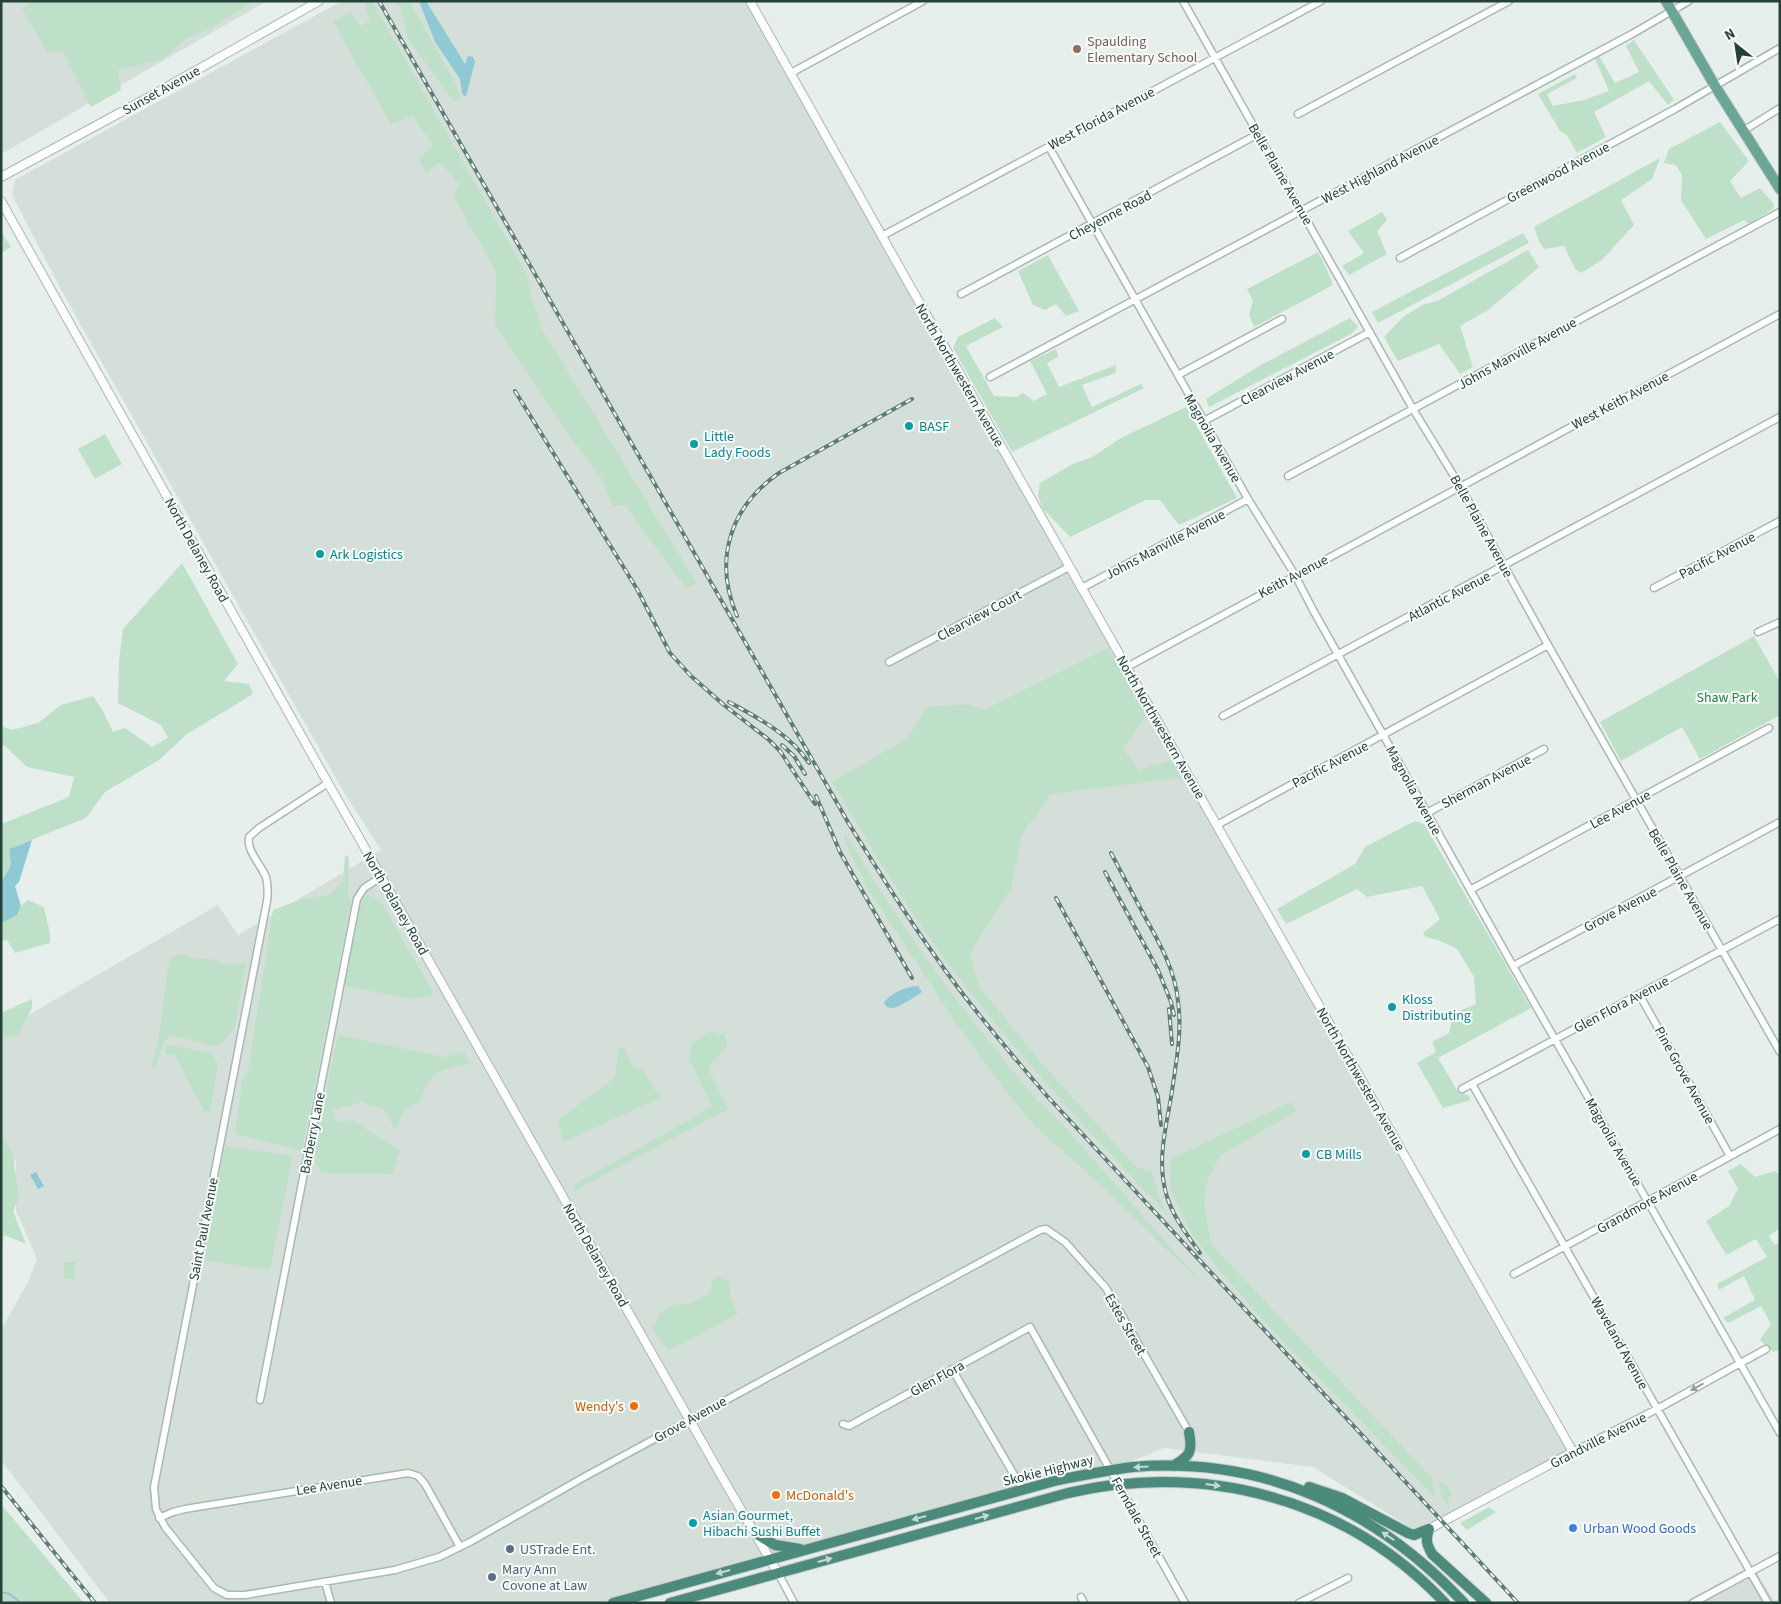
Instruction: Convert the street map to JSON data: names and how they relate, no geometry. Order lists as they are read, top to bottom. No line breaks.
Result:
{"streets":{"highway":["Skokie Highway"],"street":["Sunset Avenue","West Florida Avenue","West Highland Avenue","Greenwood Avenue","Belle Plaine Avenue","Cheyenne Road","Johns Manville Avenue","North Northwestern Avenue","Clearview Avenue","West Keith Avenue","Magnolia Avenue","North Delaney Road","Pacific Avenue","Keith Avenue","Atlantic Avenue","Clearview Court","Sherman Avenue","Lee Avenue","Grove Avenue","Glen Flora Avenue","Pine Grove Avenue","Barberry Lane","Grandmore Avenue","Saint Paul Avenue","Estes Street","Waveland Avenue","Glen Flora","Grandville Avenue","Ferndale Street"]},"crossings":[["West Florida Avenue","Belle Plaine Avenue"],["West Florida Avenue","North Northwestern Avenue"],["West Florida Avenue","Magnolia Avenue"],["West Highland Avenue","Belle Plaine Avenue"],["West Highland Avenue","Magnolia Avenue"],["Belle Plaine Avenue","Cheyenne Road"],["Belle Plaine Avenue","Johns Manville Avenue"],["Belle Plaine Avenue","Clearview Avenue"],["Belle Plaine Avenue","West Keith Avenue"],["Belle Plaine Avenue","Pacific Avenue"],["Belle Plaine Avenue","Keith Avenue"],["Belle Plaine Avenue","Atlantic Avenue"],["Belle Plaine Avenue","Lee Avenue"],["Belle Plaine Avenue","Grove Avenue"],["Belle Plaine Avenue","Glen Flora Avenue"],["Cheyenne Road","Magnolia Avenue"],["Johns Manville Avenue","North Northwestern Avenue"],["Johns Manville Avenue","Magnolia Avenue"],["North Northwestern Avenue","Pacific Avenue"],["North Northwestern Avenue","Keith Avenue"],["North Northwestern Avenue","Clearview Court"],["North Northwestern Avenue","Grandville Avenue"],["Clearview Avenue","Magnolia Avenue"],["West Keith Avenue","Keith Avenue"],["Magnolia Avenue","Pacific Avenue"],["Magnolia Avenue","Keith Avenue"],["Magnolia Avenue","Atlantic Avenue"],["Magnolia Avenue","Sherman Avenue"],["Magnolia Avenue","Lee Avenue"],["Magnolia Avenue","Grove Avenue"],["Magnolia Avenue","Glen Flora Avenue"],["Magnolia Avenue","Grandmore Avenue"],["Magnolia Avenue","Grandville Avenue"],["North Delaney Road","Grove Avenue"],["North Delaney Road","Barberry Lane"],["North Delaney Road","Saint Paul Avenue"],["North Delaney Road","Skokie Highway"],["Lee Avenue","Grove Avenue"],["Lee Avenue","Saint Paul Avenue"],["Grove Avenue","Saint Paul Avenue"],["Grove Avenue","Estes Street"],["Glen Flora Avenue","Pine Grove Avenue"],["Glen Flora Avenue","Waveland Avenue"],["Pine Grove Avenue","Grandmore Avenue"],["Grandmore Avenue","Waveland Avenue"],["Waveland Avenue","Grandville Avenue"],["Glen Flora","Ferndale Street"],["Skokie Highway","Ferndale Street"]],"parks":["Shaw Park"],"places":["Spaulding Elementary School","BASF","Little Lady Foods","Ark Logistics","Kloss Distributing","CB Mills","Wendy's","McDonald's","Asian Gourmet, Hibachi Sushi Buffet","Urban Wood Goods","USTrade Ent.","Mary Ann Covone at Law"],"north":"top left"}
